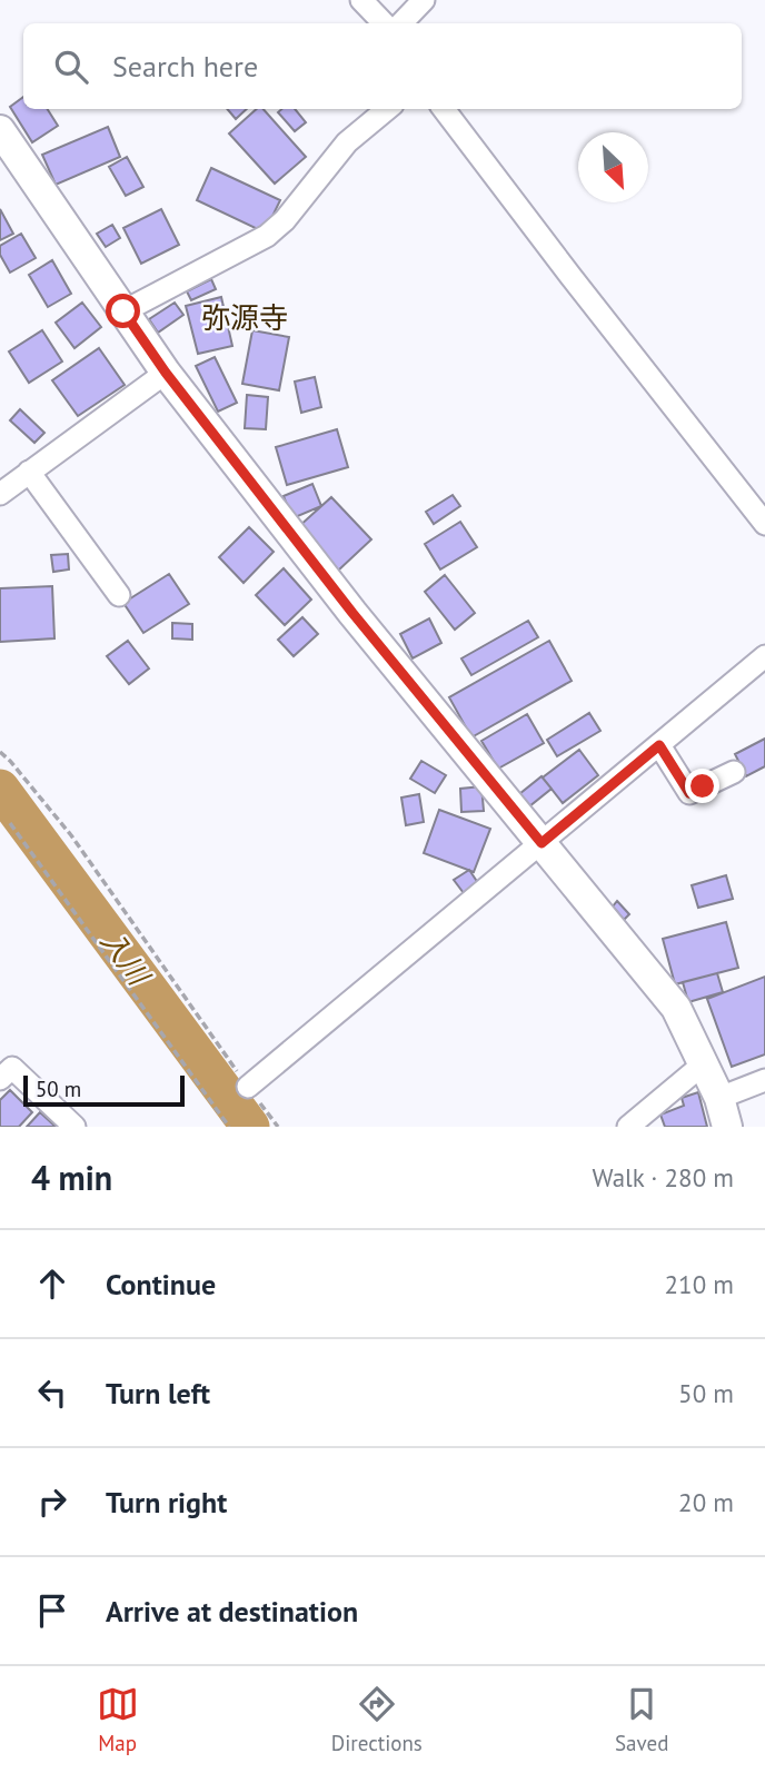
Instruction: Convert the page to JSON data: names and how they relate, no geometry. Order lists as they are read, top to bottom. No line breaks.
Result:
{"districts":["弥源寺"],"water":["入川"],"scale_bar":"50 m","north":"bottom right","page":{"search":"Search here","scale":"50 m","heading":["4 min","Walk · 280 m"],"list":[["Continue","210 m"],["Turn left","50 m"],["Turn right","20 m"],"Arrive at destination"],"nav":["Map","Directions","Saved"]}}
